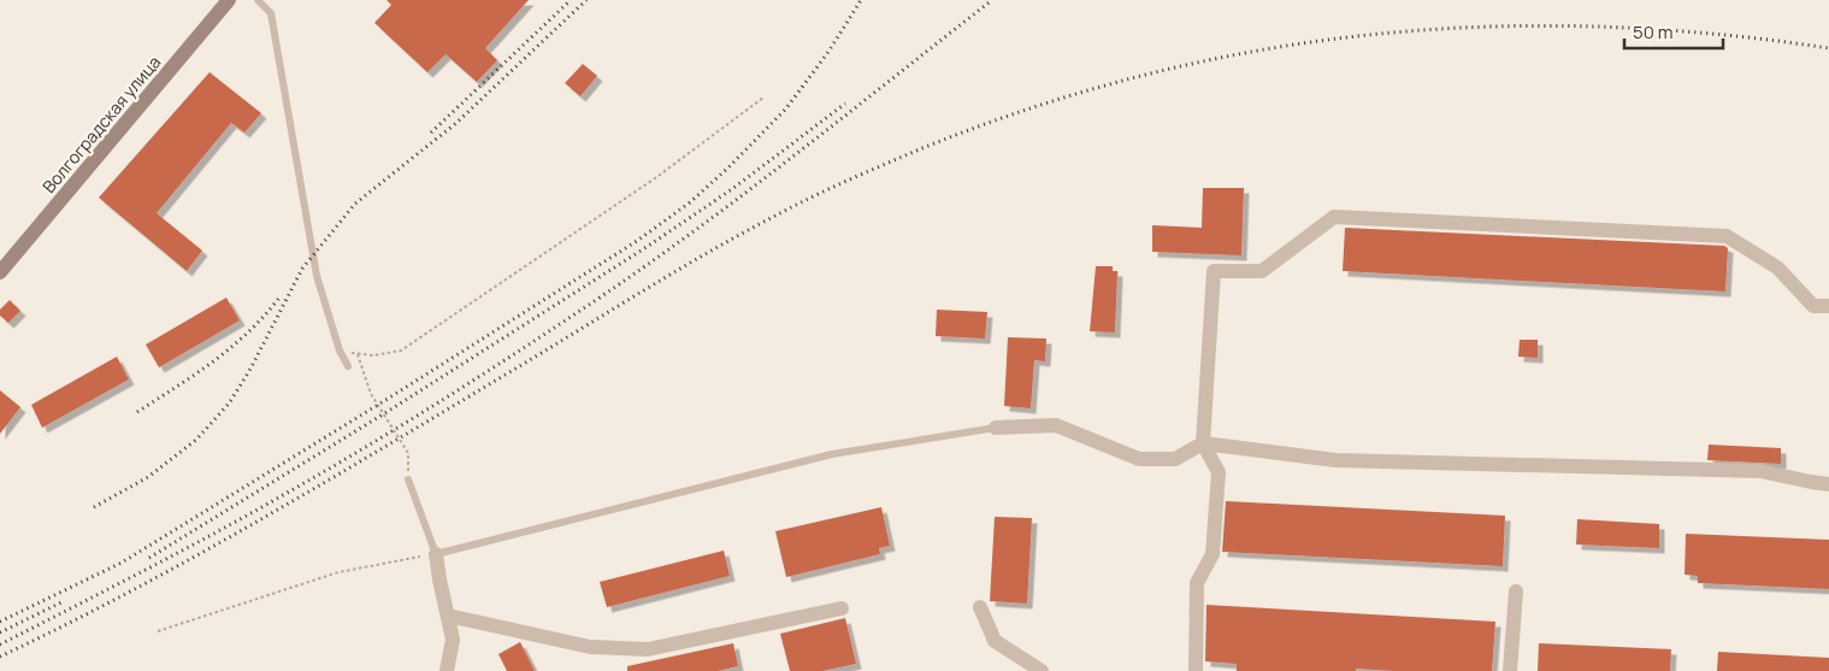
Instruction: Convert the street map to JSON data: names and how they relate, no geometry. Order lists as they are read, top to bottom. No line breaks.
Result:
{"streets":{"main road":["Волгоградская улица"]},"scale_bar":"50 m"}
